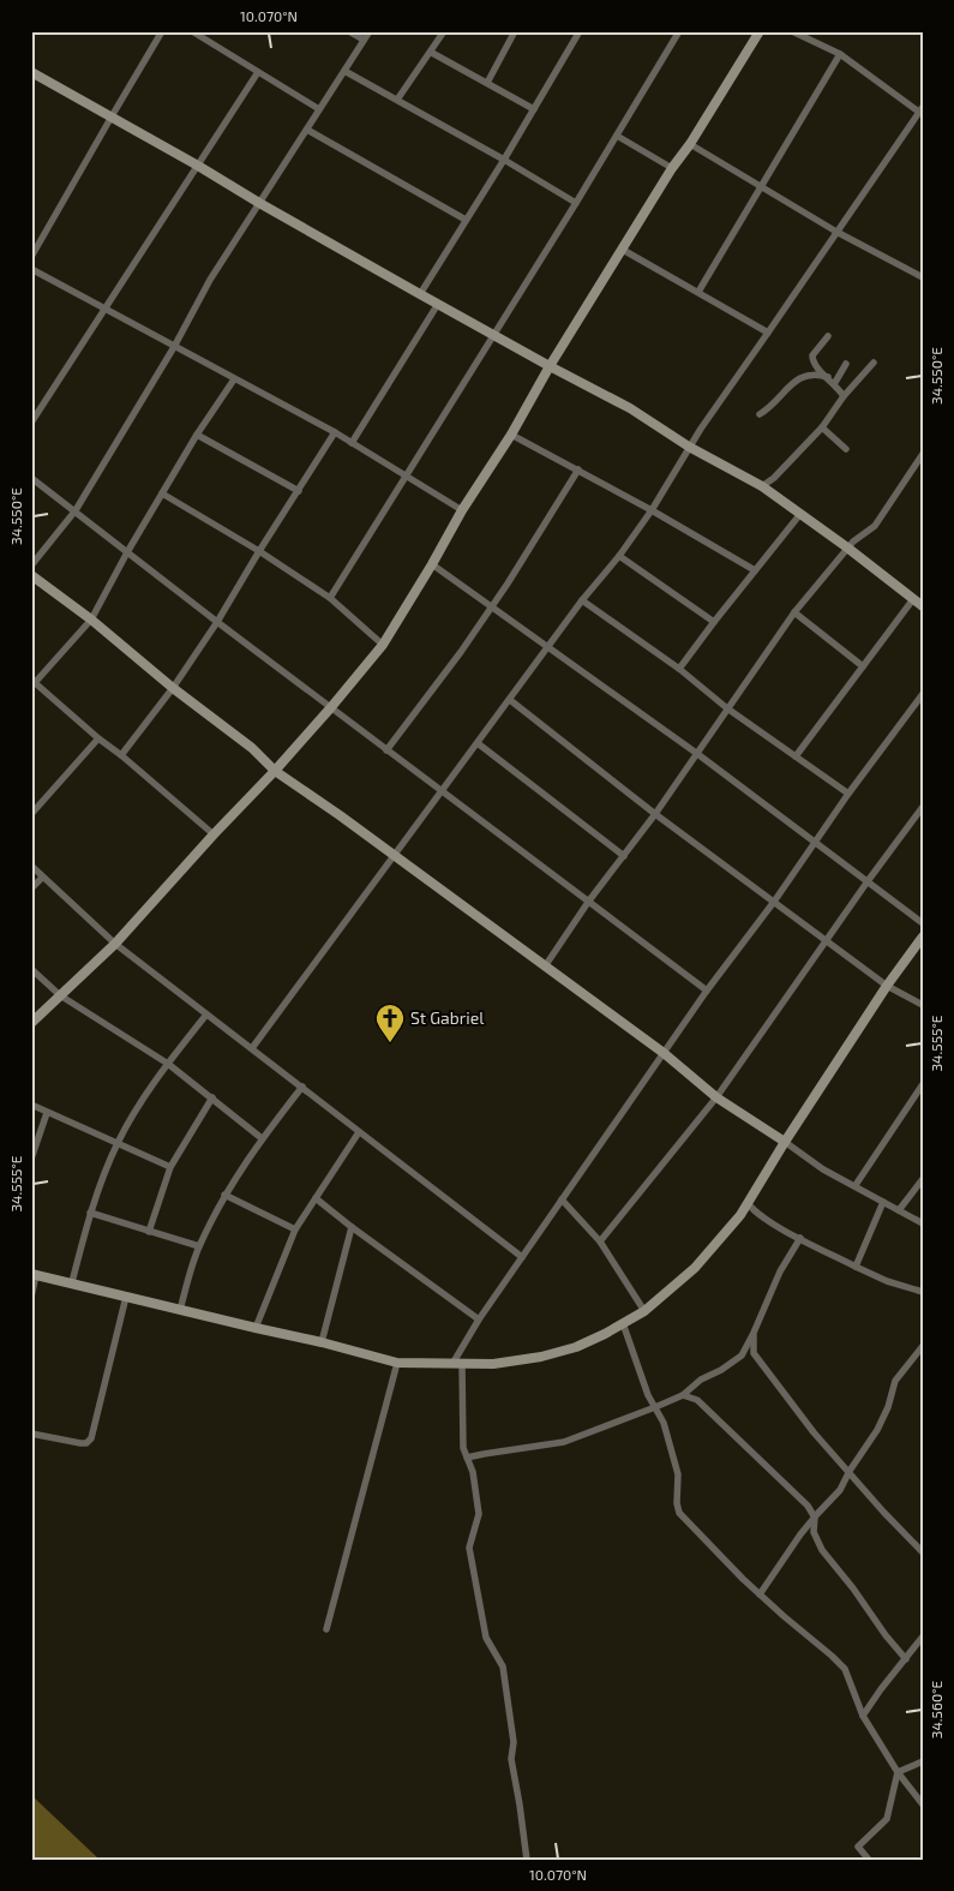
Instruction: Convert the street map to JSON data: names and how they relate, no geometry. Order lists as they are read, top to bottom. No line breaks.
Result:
{"places":{"church":["St Gabriel"]},"coordinates":["10.070°N","34.550°E","34.555°E","34.560°E"]}
